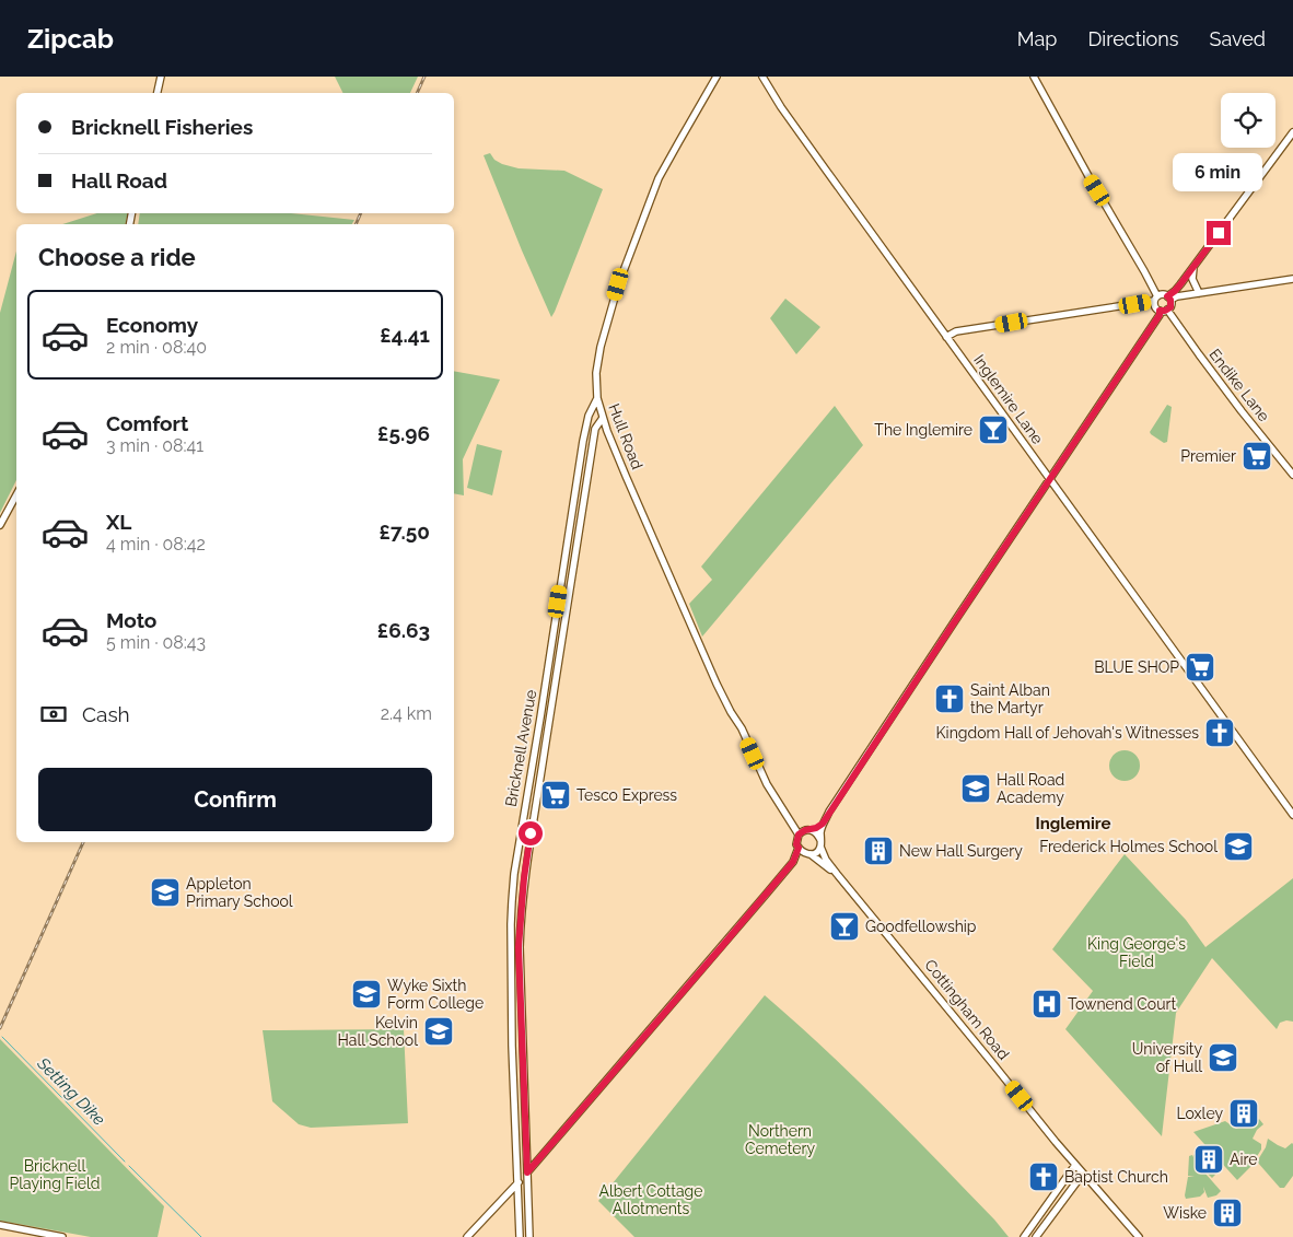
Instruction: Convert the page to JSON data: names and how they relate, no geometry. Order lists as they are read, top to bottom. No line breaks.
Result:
{"streets":{"street":["Endike Lane","Inglemire Lane","Hull Road","Bricknell Avenue","Cottingham Road"]},"crossings":[["Hull Road","Bricknell Avenue"]],"districts":["Inglemire"],"water":["Setting Dike"],"parks":["King George's Field","Northern Cemetery","Bricknell Playing Field","Albert Cottage Allotments"],"places":{"bar":["The Inglemire","Goodfellowship"],"supermarket":["Premier","BLUE SHOP","Tesco Express"],"church":["Saint Alban the Martyr","Kingdom Hall of Jehovah's Witnesses","Baptist Church"],"school or university":["Hall Road Academy","Frederick Holmes School","Appleton Primary School","Wyke Sixth Form College","Kelvin Hall School","University of Hull"],"building":["New Hall Surgery","Loxley","Aire","Wiske"],"hospital":["Townend Court"]},"page":{"header":"Zipcab","nav":["Map","Directions","Saved"],"banner":["Bricknell Fisheries","Hall Road"],"bubble":"6 min","heading":"Choose a ride","list":[{"name":"Economy","note":"2 min · 08:40","value":"£4.41"},{"name":"Comfort","note":"3 min · 08:41","value":"£5.96"},{"name":"XL","note":"4 min · 08:42","value":"£7.50"},{"name":"Moto","note":"5 min · 08:43","value":"£6.63"}],"pay":["Cash","2.4 km"],"buttons":"Confirm"}}
